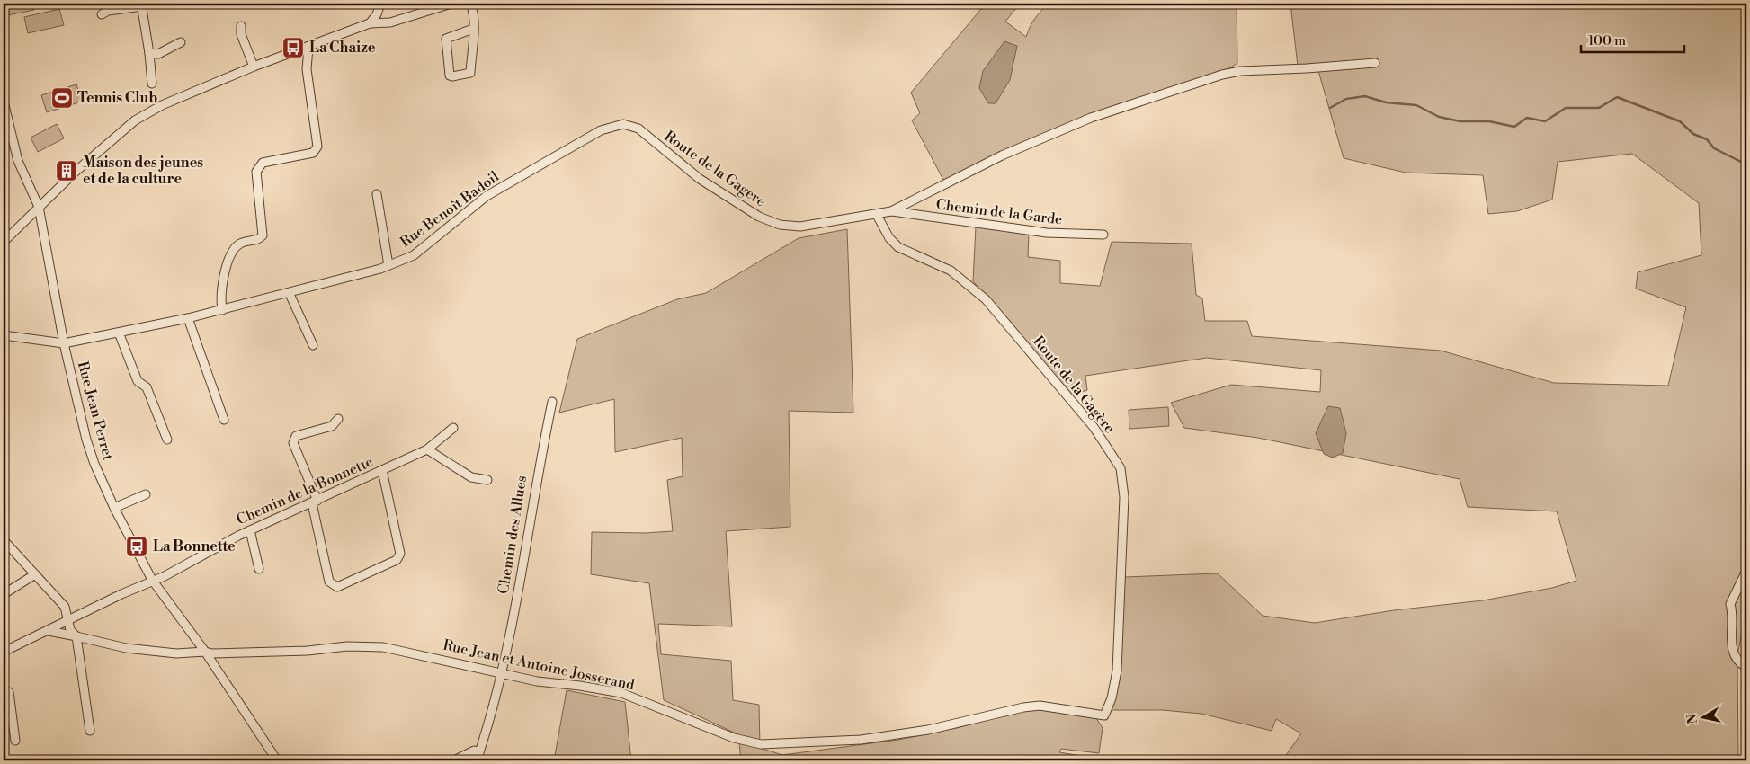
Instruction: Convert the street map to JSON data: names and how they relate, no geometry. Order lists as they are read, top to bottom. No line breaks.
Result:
{"streets":{"street":["Route de la Gagere","Rue Benoît Badoil","Chemin de la Garde","Route de la Gagère","Rue Jean Perret","Chemin de la Bonnette","Chemin des Allues","Rue Jean et Antoine Josserand"]},"crossings":[["Route de la Gagere","Rue Benoît Badoil"],["Route de la Gagere","Chemin de la Garde"],["Route de la Gagere","Route de la Gagère"],["Rue Benoît Badoil","Rue Jean Perret"],["Route de la Gagère","Rue Jean et Antoine Josserand"],["Rue Jean Perret","Chemin de la Bonnette"],["Rue Jean Perret","Rue Jean et Antoine Josserand"],["Chemin des Allues","Rue Jean et Antoine Josserand"]],"places":{"bus stop":["La Chaize","La Bonnette"],"sports":["Tennis Club"],"building":["Maison des jeunes et de la culture"]},"scale_bar":"100 m","north":"left"}
